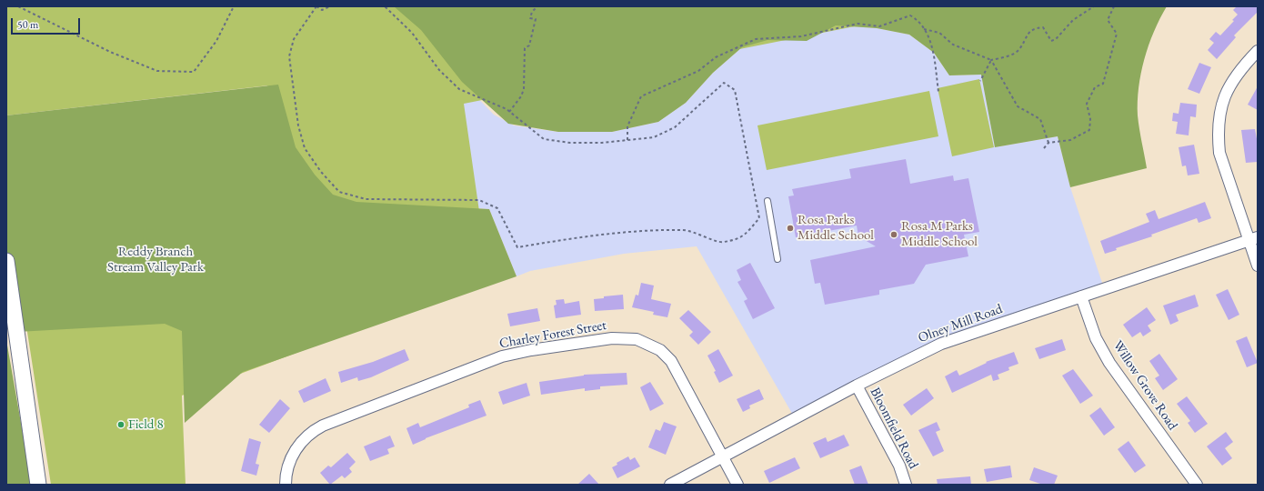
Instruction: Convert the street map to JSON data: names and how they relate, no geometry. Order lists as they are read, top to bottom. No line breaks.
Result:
{"streets":{"street":["Olney Mill Road","Charley Forest Street","Willow Grove Road","Bloomfield Road"]},"crossings":[["Olney Mill Road","Charley Forest Street"],["Olney Mill Road","Willow Grove Road"],["Olney Mill Road","Bloomfield Road"]],"parks":["Reddy Branch Stream Valley Park"],"places":["Rosa Parks Middle School","Rosa M Parks Middle School","Field 8"],"scale_bar":"50 m"}
